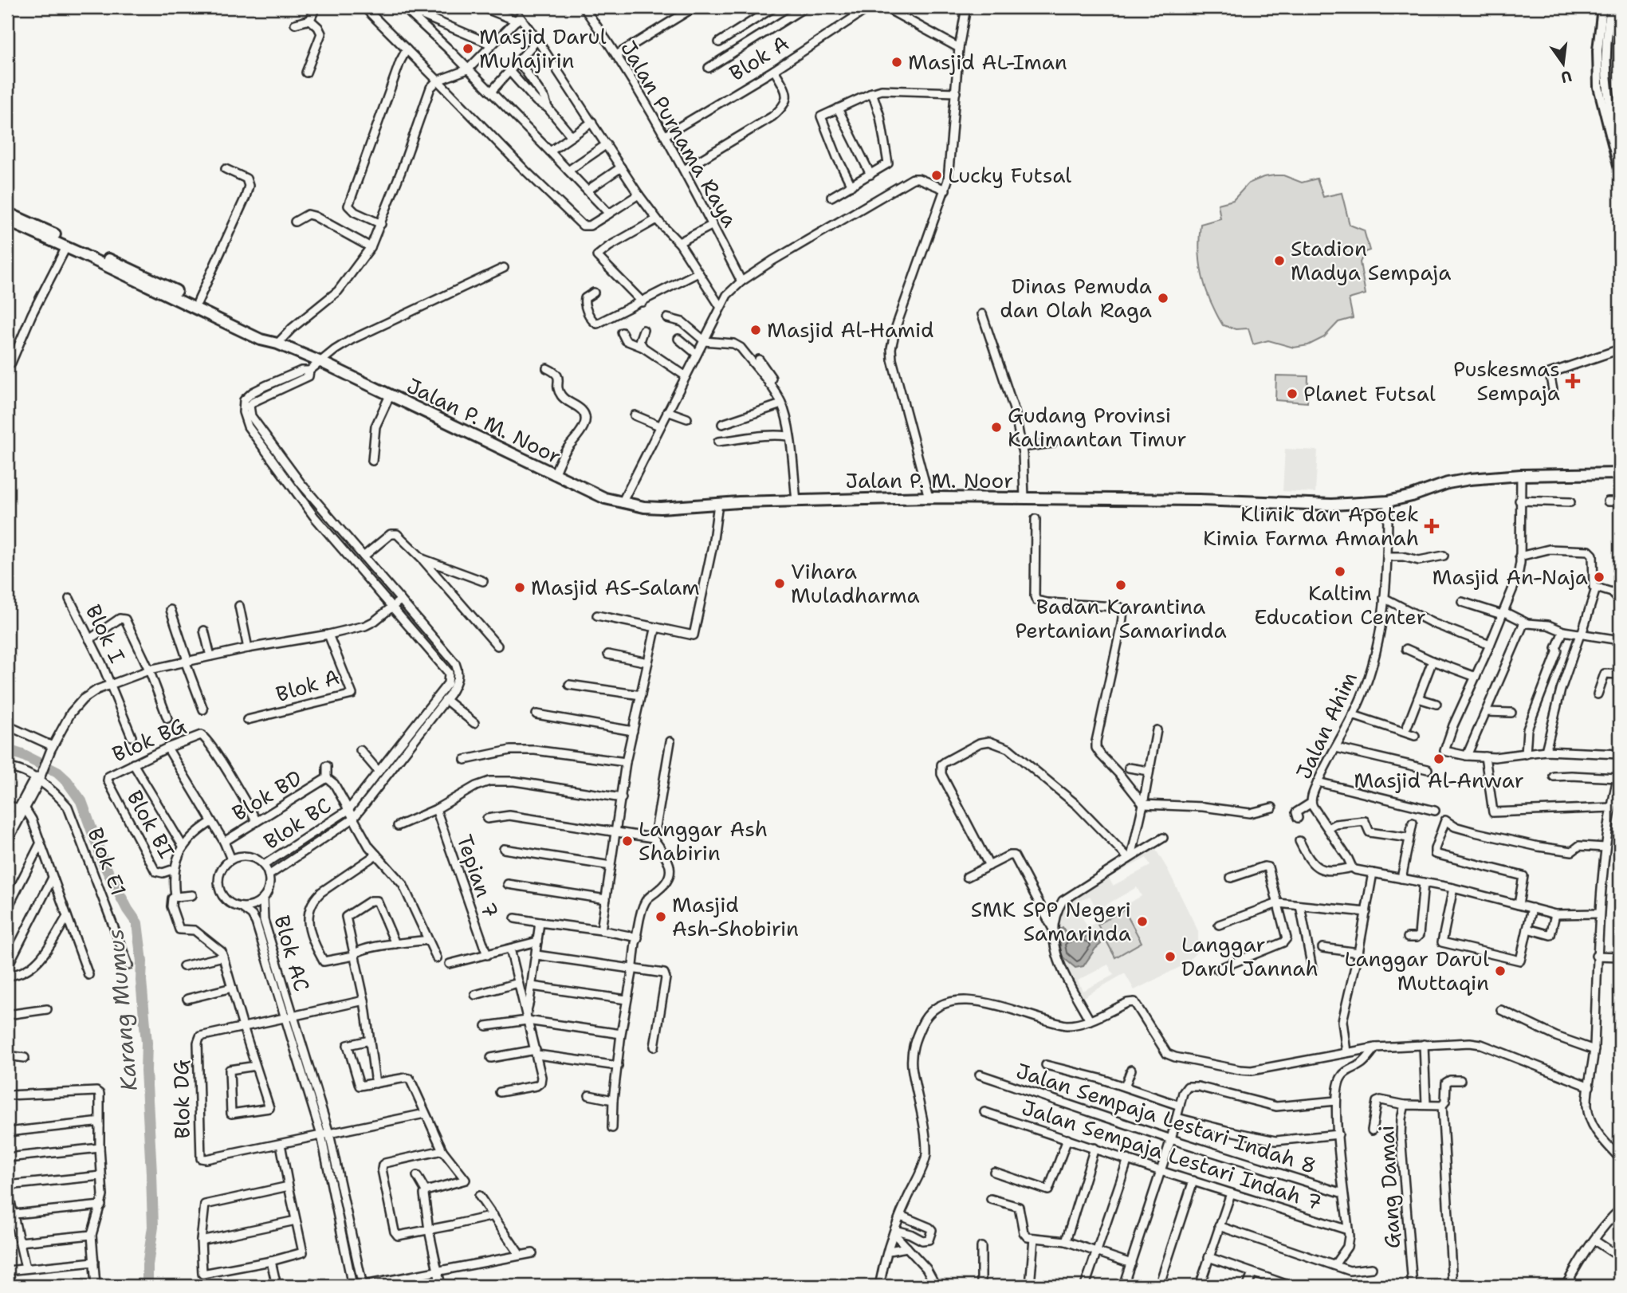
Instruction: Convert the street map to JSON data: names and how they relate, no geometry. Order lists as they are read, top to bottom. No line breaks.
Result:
{"streets":{"highway":["Jalan P. M. Noor"],"street":["Blok A","Jalan Purnama Raya","Blok I","Jalan Ahim","Blok BG","Blok BD","Blok BC","Blok BI","Blok E1","Tepian 7","Blok AC","Blok DG","Jalan Sempaja Lestari Indah 8","Jalan Sempaja Lestari Indah 7","Gang Damai"]},"crossings":[["Blok A","Jalan Purnama Raya"],["Jalan P. M. Noor","Jalan Ahim"],["Blok BG","Blok BD"],["Blok BG","Blok BI"],["Blok BC","Blok AC"]],"water":["Karang Mumus"],"places":{"other":["Masjid Darul Muhajirin","Masjid AL-Iman","Lucky Futsal","Stadion Madya Sempaja","Dinas Pemuda dan Olah Raga","Masjid Al-Hamid","Planet Futsal","Gudang Provinsi Kalimantan Timur","Kaltim Education Center","Masjid An-Naja","Vihara Muladharma","Badan Karantina Pertanian Samarinda","Masjid AS-Salam","Masjid Al-Anwar","Langgar Ash Shabirin","Masjid Ash-Shobirin","SMK SPP Negeri Samarinda","Langgar Darul Jannah","Langgar Darul Muttaqin"],"health":["Puskesmas Sempaja","Klinik dan Apotek Kimia Farma Amanah"]},"north":"bottom"}
